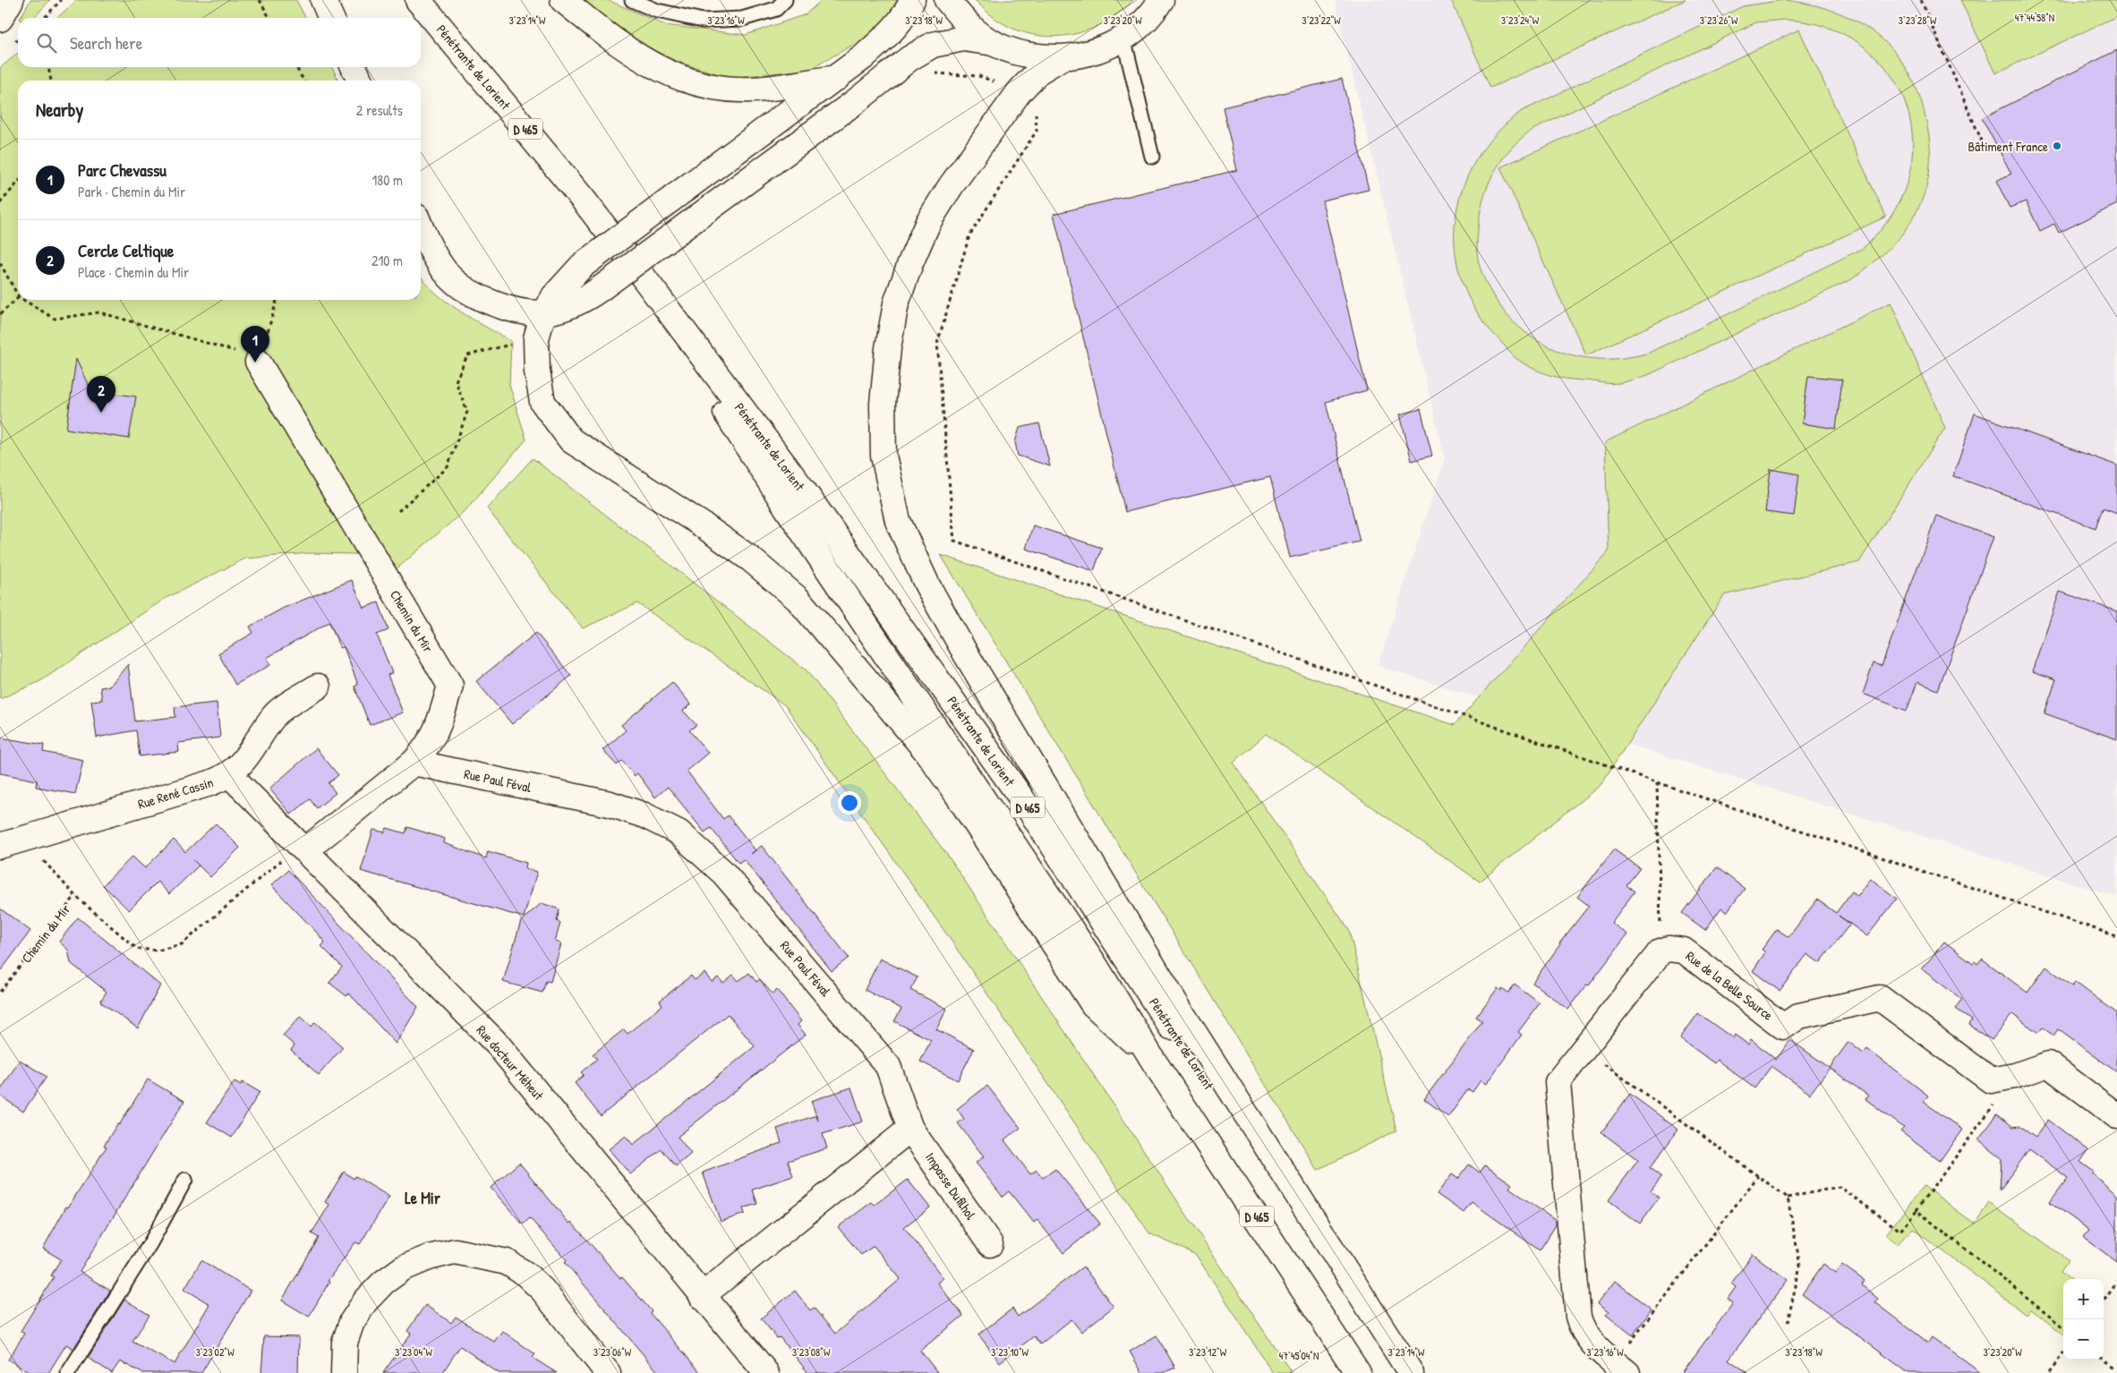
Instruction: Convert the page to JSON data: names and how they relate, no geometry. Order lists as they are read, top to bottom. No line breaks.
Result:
{"streets":{"main road":["Pénétrante de Lorient","D 465","Chemin du Mir","Rue Paul Féval","Rue René Cassin","Rue de la Belle Source","Rue docteur Méheut","Impasse Dufilhol"]},"crossings":[["Chemin du Mir","Rue Paul Féval"],["Chemin du Mir","Rue René Cassin"],["Chemin du Mir","Rue docteur Méheut"],["Rue Paul Féval","Impasse Dufilhol"],["Rue René Cassin","Rue docteur Méheut"]],"districts":["Le Mir"],"places":["Bâtiment France"],"page":{"search":"Search here","heading":["Nearby","2 results"],"list":[{"mark":"1","name":"Parc Chevassu","note":"Park · Chemin du Mir","value":"180 m"},{"mark":"2","name":"Cercle Celtique","note":"Place · Chemin du Mir","value":"210 m"}],"pins":["1","2"],"map_buttons":["+","−"]},"coordinates":["47°44'58\"N","3°23'14\"W","3°23'16\"W","3°23'18\"W","3°23'20\"W","3°23'22\"W","3°23'24\"W","3°23'26\"W","3°23'28\"W","3°23'02\"W","3°23'04\"W","3°23'06\"W","3°23'08\"W","3°23'10\"W","3°23'12\"W","47°45'04\"N"]}
